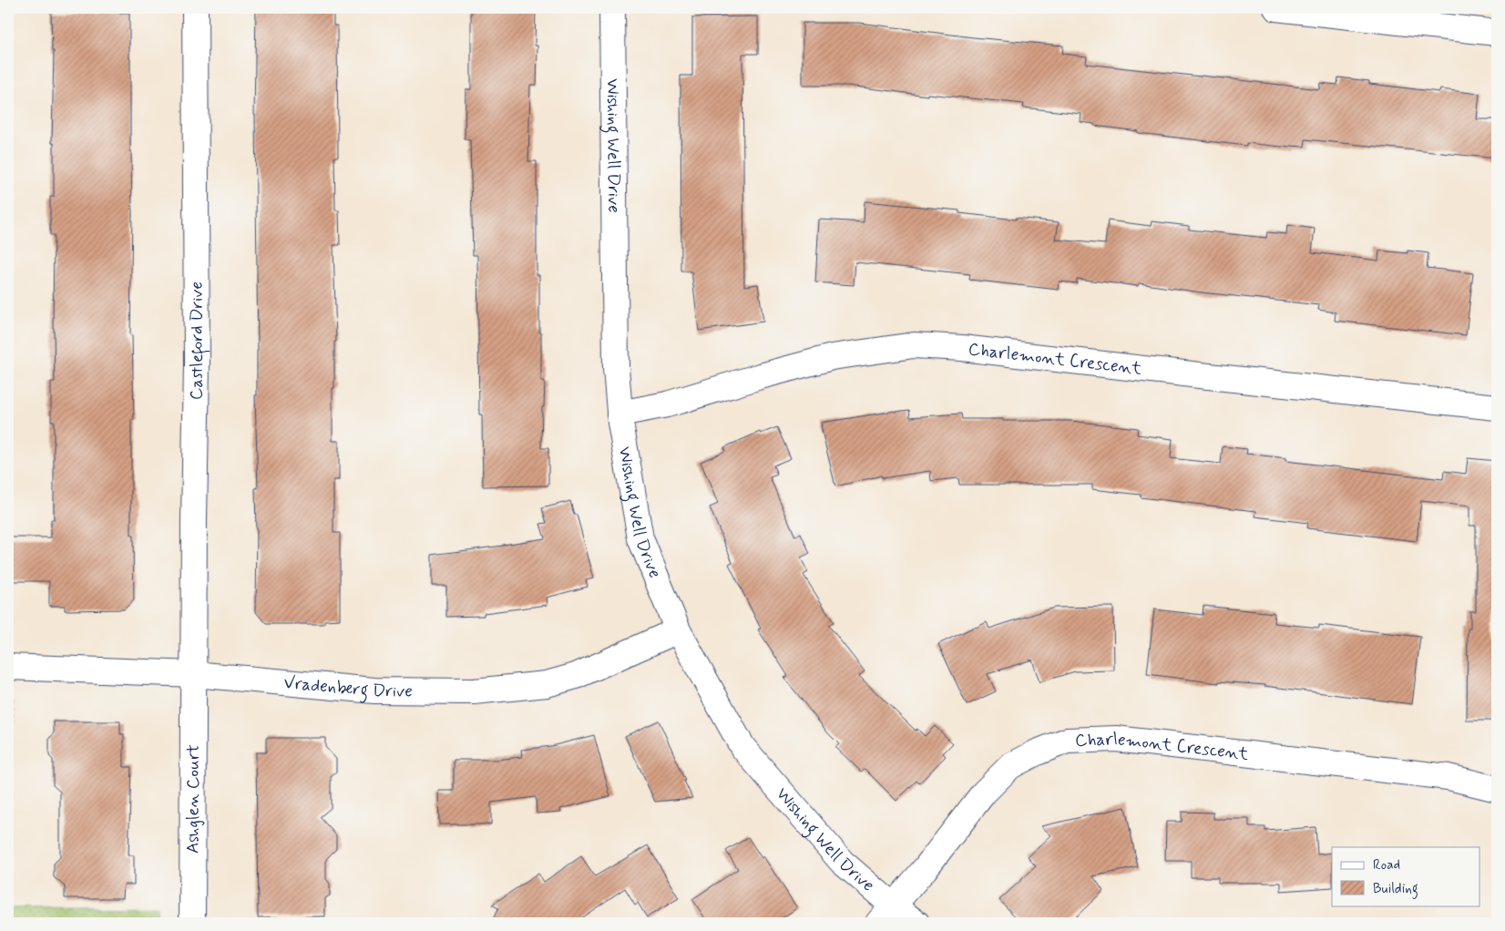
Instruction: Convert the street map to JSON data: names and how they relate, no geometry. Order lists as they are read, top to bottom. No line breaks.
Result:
{"streets":{"street":["Wishing Well Drive","Castleford Drive","Charlemont Crescent","Vradenberg Drive","Ashglen Court"]},"crossings":[["Wishing Well Drive","Charlemont Crescent"],["Wishing Well Drive","Vradenberg Drive"],["Castleford Drive","Vradenberg Drive"],["Castleford Drive","Ashglen Court"],["Vradenberg Drive","Ashglen Court"]],"legend":["Road","Building"]}
